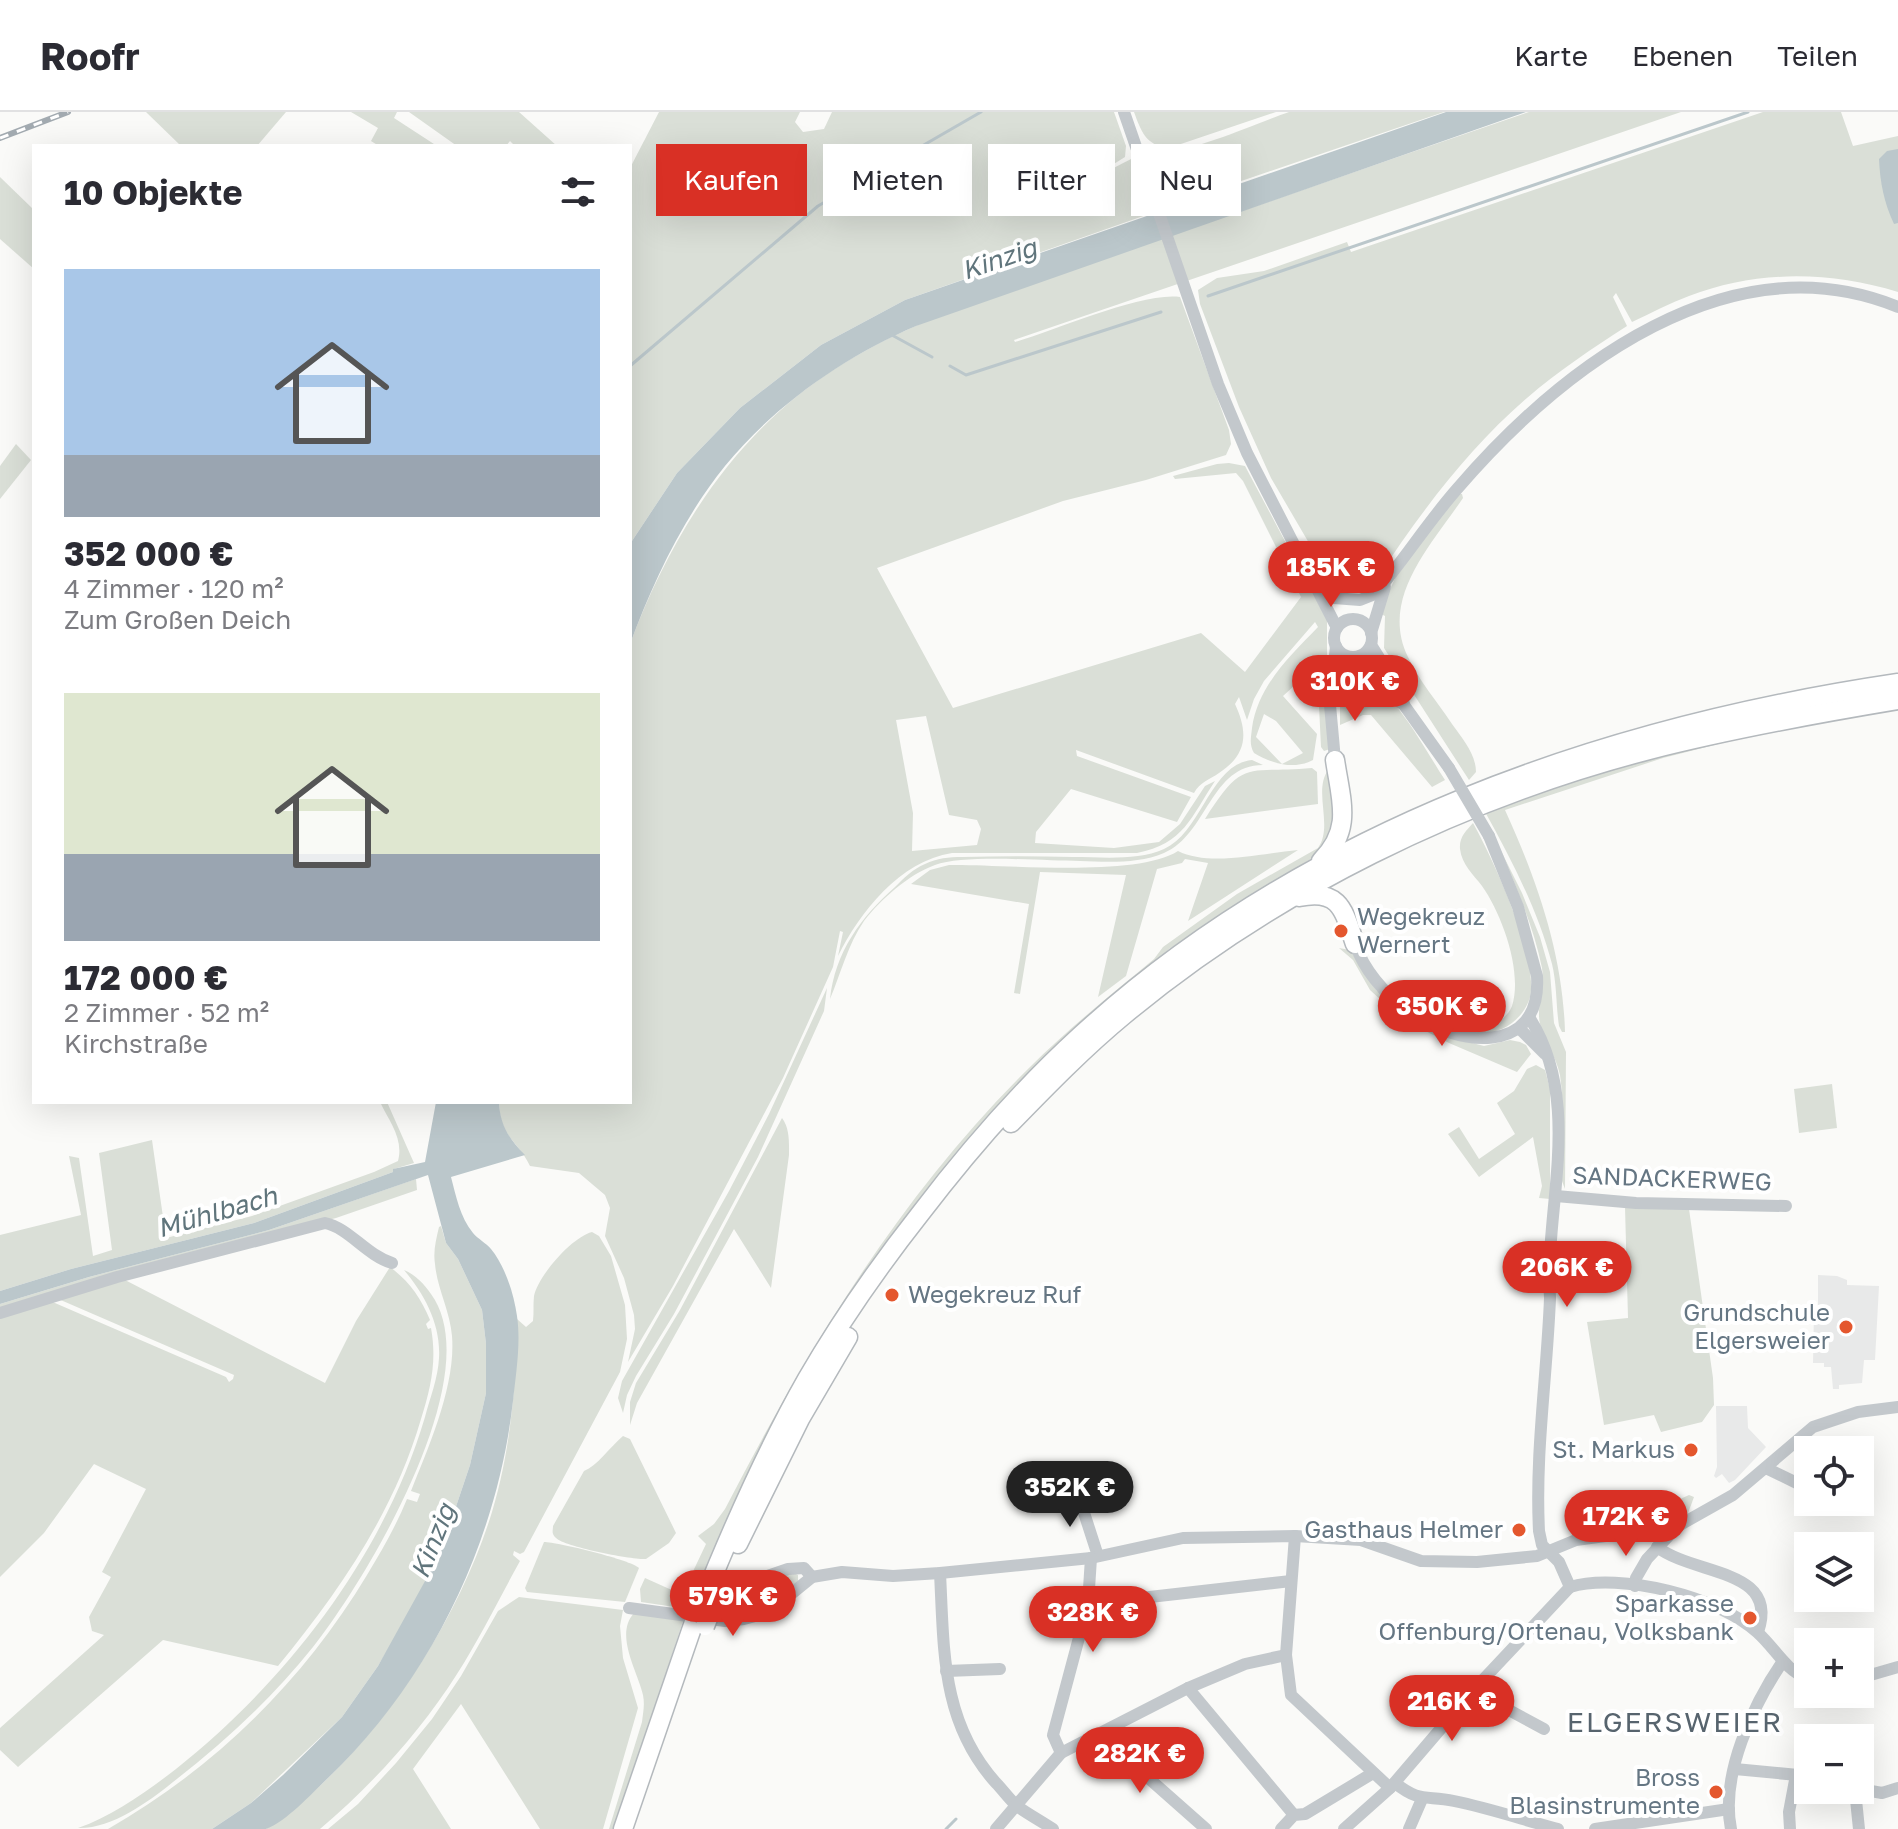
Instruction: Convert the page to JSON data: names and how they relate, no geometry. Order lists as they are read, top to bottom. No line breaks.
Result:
{"streets":{"street":["SANDACKERWEG"]},"districts":["ELGERSWEIER"],"water":["Kinzig","Mühlbach"],"places":["Wegekreuz Wernert","Wegekreuz Ruf","Grundschule Elgersweier","St. Markus","Gasthaus Helmer","Sparkasse Offenburg/Ortenau, Volksbank","Bross Blasinstrumente"],"page":{"header":"Roofr","nav":["Karte","Ebenen","Teilen"],"chip":["Kaufen","Mieten","Filter","Neu"],"heading":"10 Objekte","list":[{"name":"352 000 €","note":"4 Zimmer · 120 m² · Zum Großen Deich"},{"name":"172 000 €","note":"2 Zimmer · 52 m² · Kirchstraße"}],"price":["185K €","310K €","350K €","206K €","352K €","172K €","579K €","328K €","216K €","282K €"],"map_buttons":["+","−"]}}
